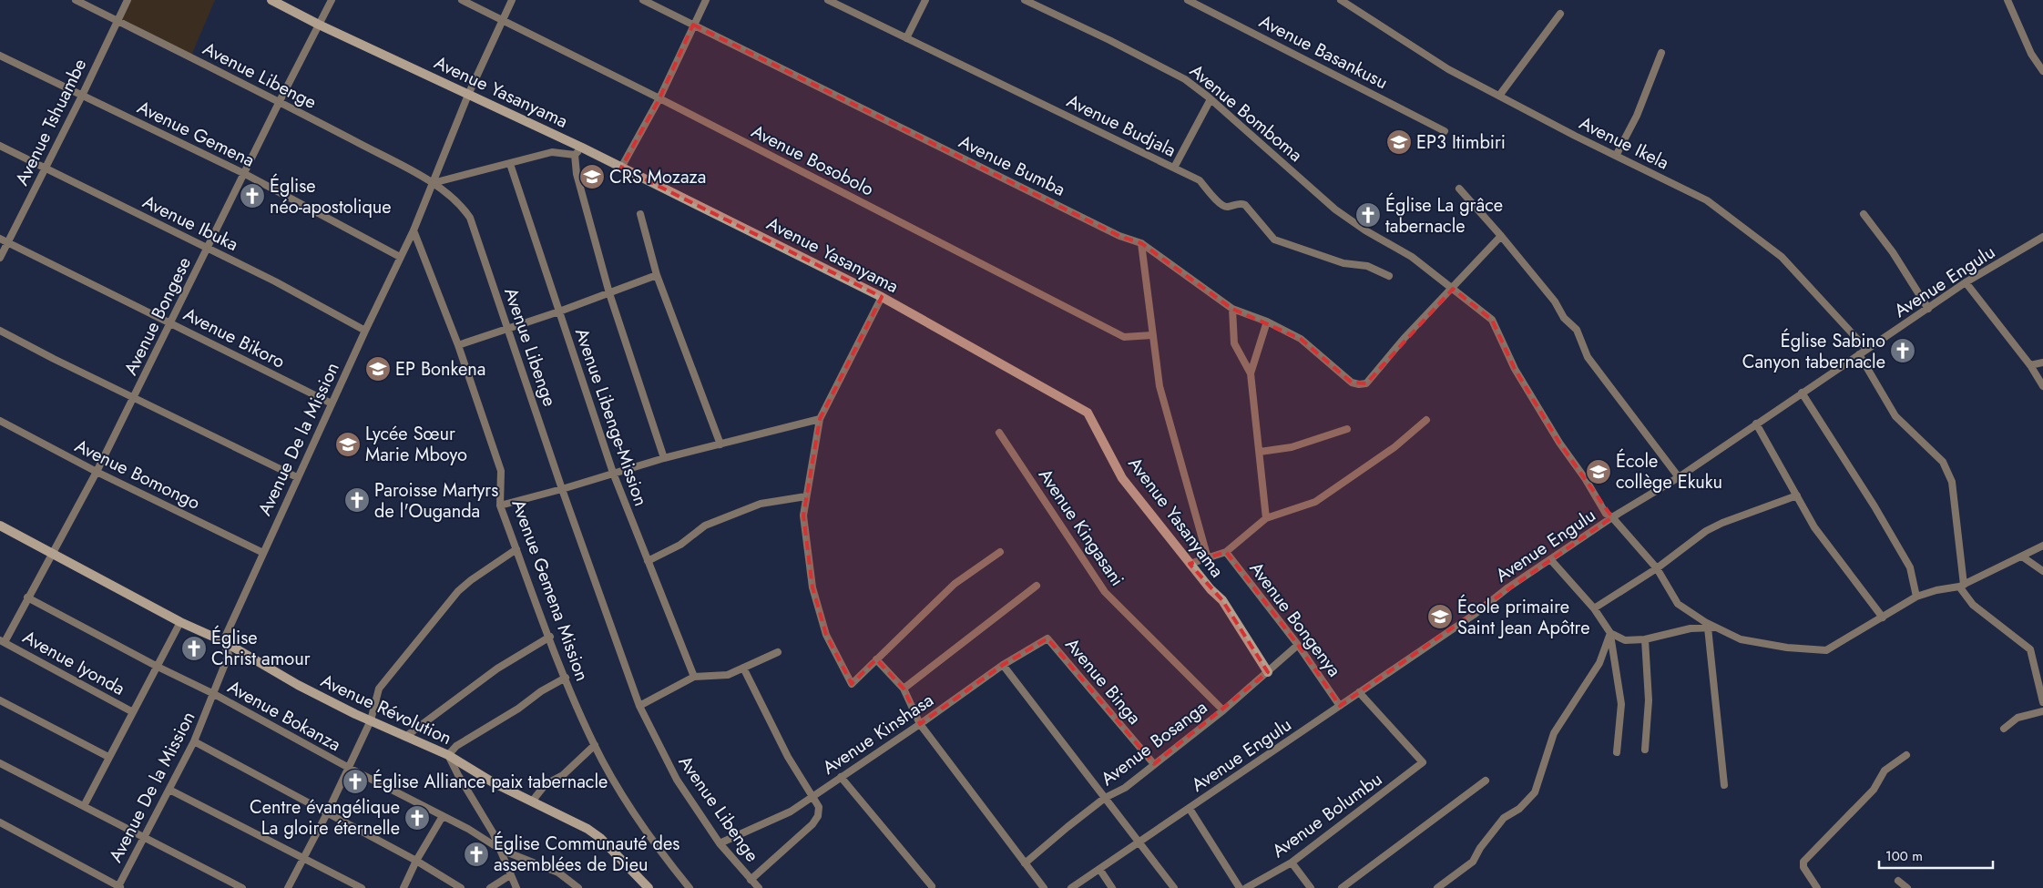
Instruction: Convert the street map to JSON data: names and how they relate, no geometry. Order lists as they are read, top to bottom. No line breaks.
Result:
{"streets":{"street":["Avenue Basankusu","Avenue Libenge","Avenue Yasanyama","Avenue Bomboma","Avenue Tshuambe","Avenue Budjala","Avenue Gemena","Avenue Ikela","Avenue Bosobolo","Avenue Bumba","Avenue Ibuka","Avenue Engulu","Avenue Bongese","Avenue Bikoro","Avenue Libenge-Mission","Avenue De la Mission","Avenue Bomongo","Avenue Kingasani","Avenue Gemena Mission","Avenue Bongenya","Avenue Iyonda","Avenue Binga","Avenue Révolution","Avenue Bokanza","Avenue Kinshasa","Avenue Bosanga","Avenue Bolumbu"]},"crossings":[["Avenue Libenge","Avenue Tshuambe"],["Avenue Libenge","Avenue Bongese"],["Avenue Libenge","Avenue De la Mission"],["Avenue Libenge","Avenue Kinshasa"],["Avenue Yasanyama","Avenue Bongese"],["Avenue Yasanyama","Avenue De la Mission"],["Avenue Yasanyama","Avenue Bosanga"],["Avenue Bomboma","Avenue Bumba"],["Avenue Bomboma","Avenue Engulu"],["Avenue Tshuambe","Avenue Gemena"],["Avenue Tshuambe","Avenue Ibuka"],["Avenue Tshuambe","Avenue Bikoro"],["Avenue Gemena","Avenue Bongese"],["Avenue Gemena","Avenue De la Mission"],["Avenue Ikela","Avenue Engulu"],["Avenue Bosobolo","Avenue De la Mission"],["Avenue Ibuka","Avenue Bongese"],["Avenue Ibuka","Avenue De la Mission"],["Avenue Engulu","Avenue Bongenya"],["Avenue Engulu","Avenue Bolumbu"],["Avenue Bongese","Avenue Bikoro"],["Avenue Bongese","Avenue Bomongo"],["Avenue Bongese","Avenue Iyonda"],["Avenue Bongese","Avenue Révolution"],["Avenue Bongese","Avenue Bokanza"],["Avenue Bikoro","Avenue De la Mission"],["Avenue De la Mission","Avenue Bomongo"],["Avenue De la Mission","Avenue Gemena Mission"],["Avenue De la Mission","Avenue Révolution"],["Avenue De la Mission","Avenue Bokanza"],["Avenue Kingasani","Avenue Bosanga"],["Avenue Bongenya","Avenue Bosanga"],["Avenue Binga","Avenue Kinshasa"],["Avenue Binga","Avenue Bosanga"]],"places":{"school or university":["EP3 Itimbiri","CRS Mozaza","EP Bonkena","Lycée Sœur Marie Mboyo","École collège Ekuku","École primaire Saint Jean Apôtre"],"church":["Église néo-apostolique","Église La grâce tabernacle","Église Sabino Canyon tabernacle","Paroisse Martyrs de l'Ouganda","Église Christ amour","Église Alliance paix tabernacle","Centre évangélique La gloire éternelle","Église Communauté des assemblées de Dieu"]},"scale_bar":"100 m"}
